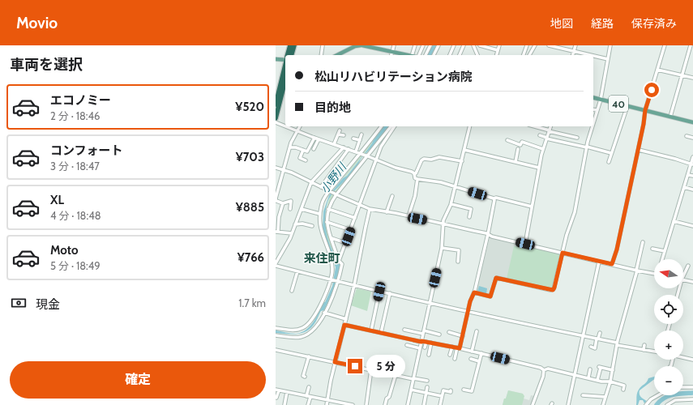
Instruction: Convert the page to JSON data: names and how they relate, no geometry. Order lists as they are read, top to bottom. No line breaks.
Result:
{"streets":{"main road":["40"]},"districts":["来住町"],"water":["小野川"],"north":"left","page":{"header":"Movio","nav":["地図","経路","保存済み"],"heading":"車両を選択","banner":["松山リハビリテーション病院","目的地"],"list":[{"name":"エコノミー","note":"2 分 · 18:46","value":"¥520"},{"name":"コンフォート","note":"3 分 · 18:47","value":"¥703"},{"name":"XL","note":"4 分 · 18:48","value":"¥885"},{"name":"Moto","note":"5 分 · 18:49","value":"¥766"}],"map_buttons":["+","−"],"pay":["現金","1.7 km"],"buttons":"確定","bubble":"5 分"}}
